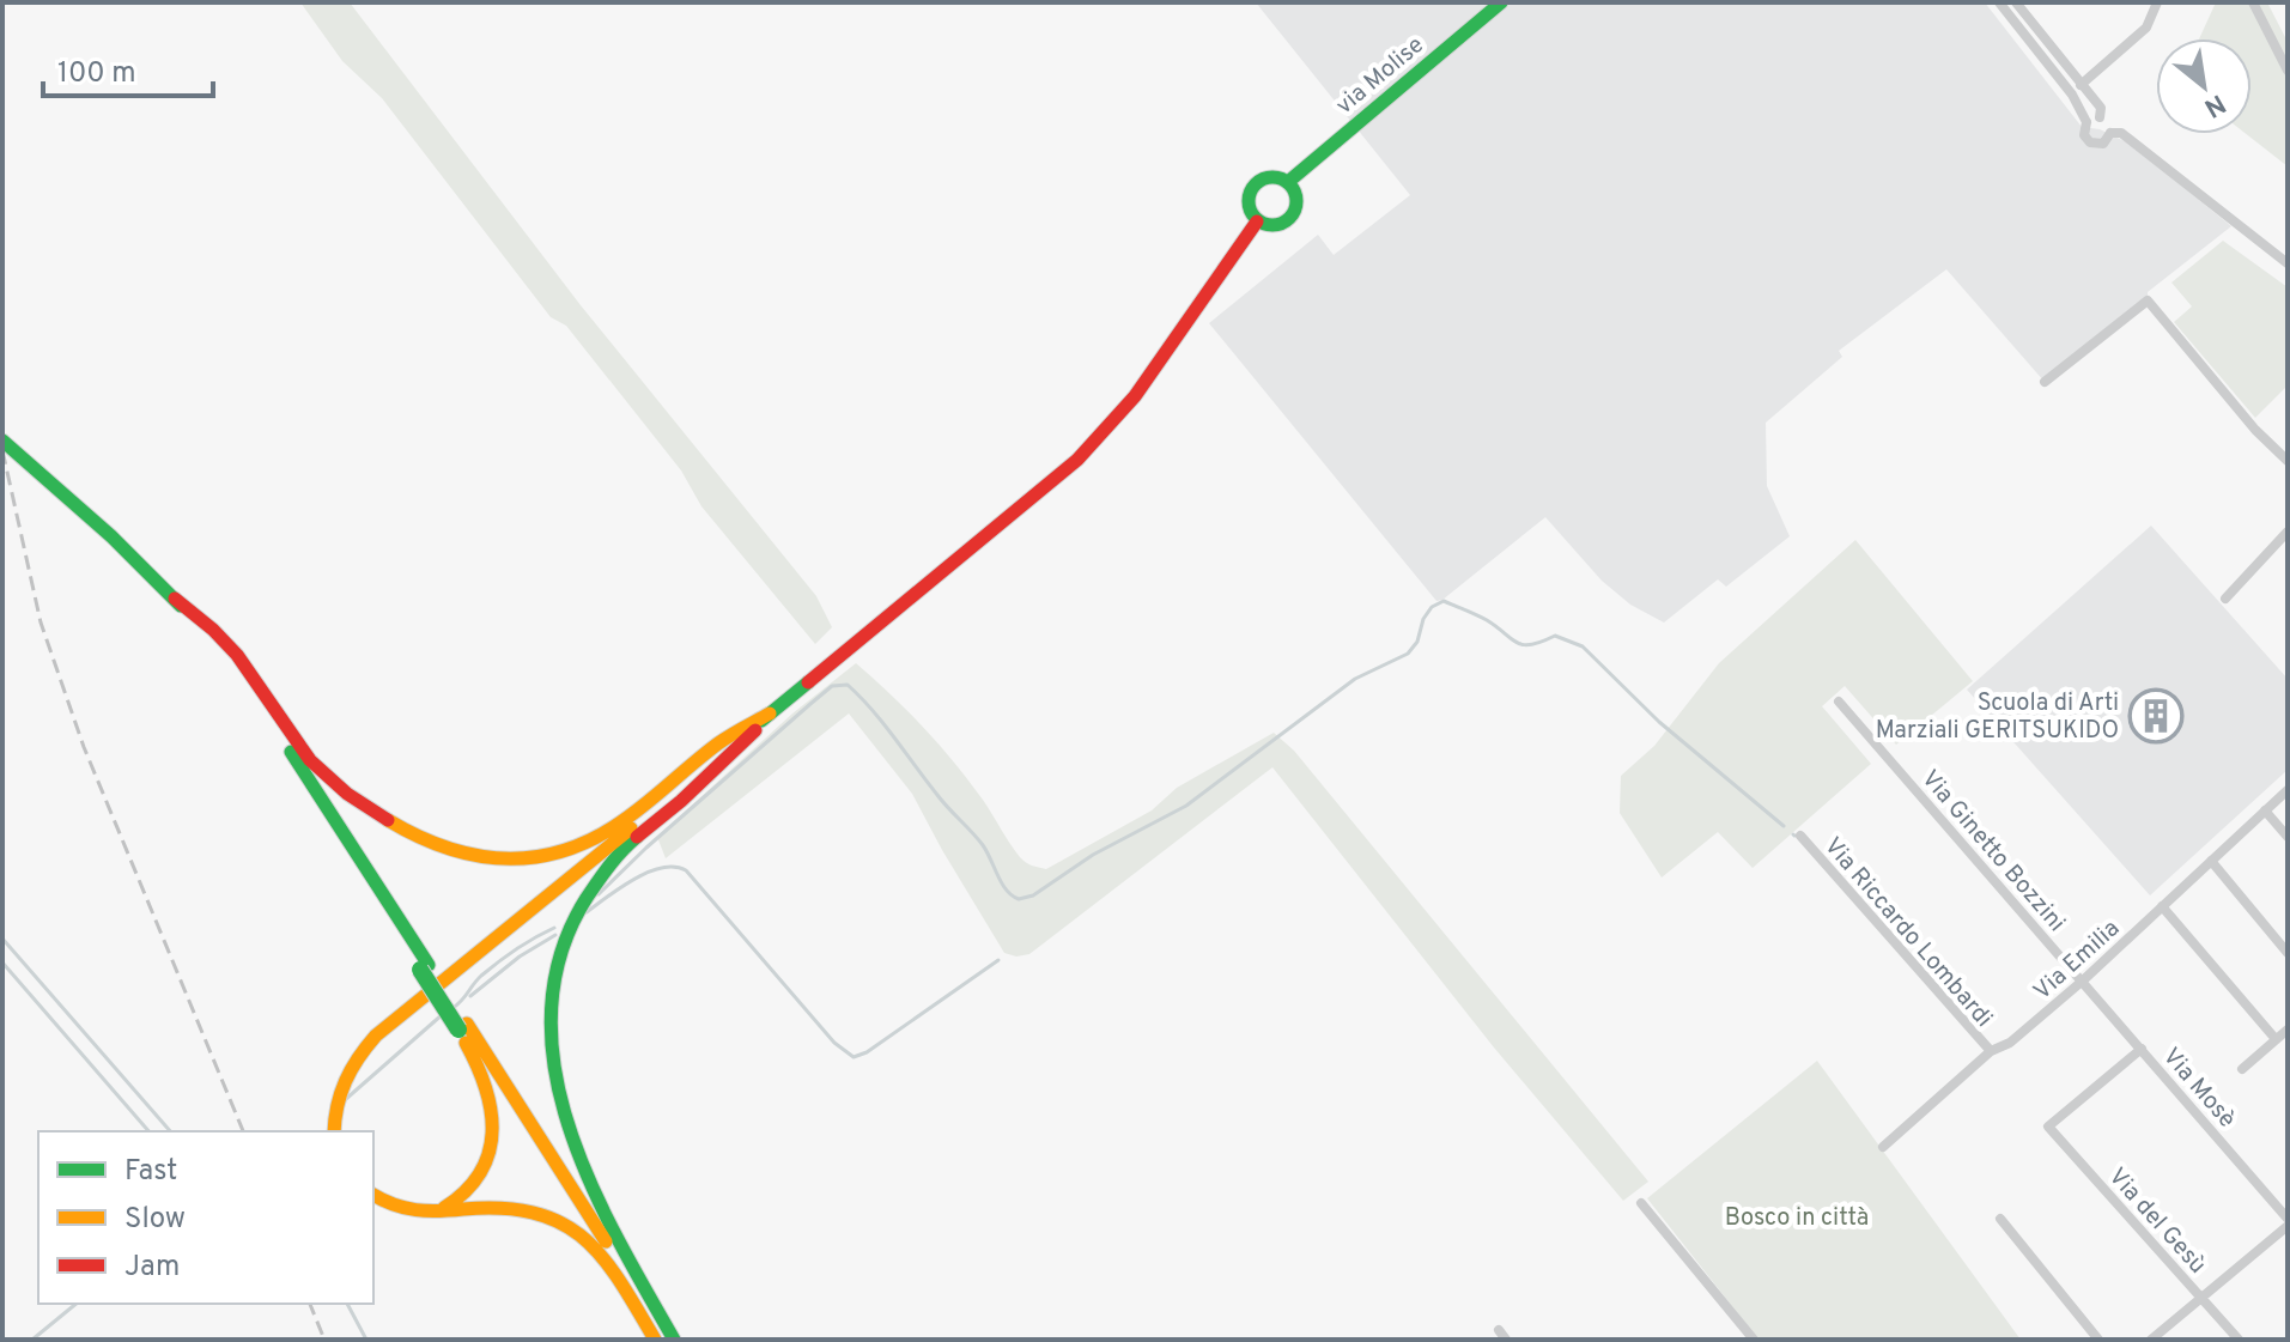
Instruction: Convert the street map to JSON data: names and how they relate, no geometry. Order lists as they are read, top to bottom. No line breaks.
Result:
{"streets":{"main road":["via Molise"],"street":["Via Ginetto Bozzini","Via Riccardo Lombardi","Via Emilia","Via Mosè","Via del Gesù"]},"crossings":[["Via Ginetto Bozzini","Via Emilia"],["Via Ginetto Bozzini","Via Mosè"],["Via Riccardo Lombardi","Via Emilia"],["Via Emilia","Via Mosè"],["Via Mosè","Via del Gesù"]],"parks":["Bosco in città"],"places":{"building":["Scuola di Arti Marziali GERITSUKIDO"]},"legend":["Fast","Slow","Jam"],"scale_bar":"100 m","north":"bottom right"}
